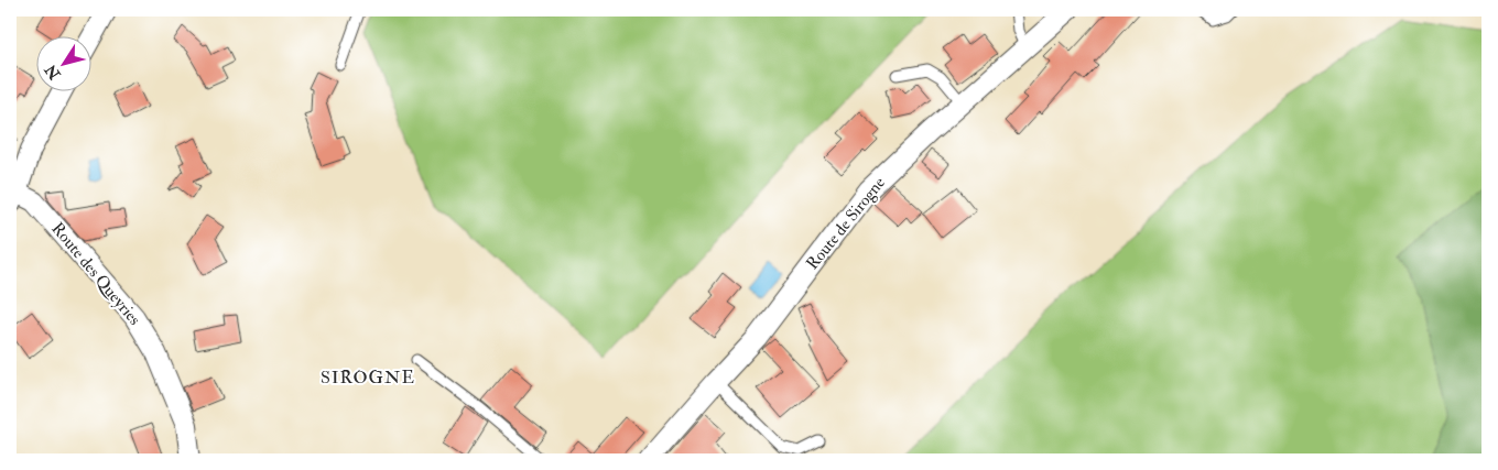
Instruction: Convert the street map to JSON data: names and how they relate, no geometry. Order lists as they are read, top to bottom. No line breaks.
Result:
{"streets":{"street":["Route de Sirogne","Route des Queyries"]},"districts":["SIROGNE"],"north":"bottom left"}
